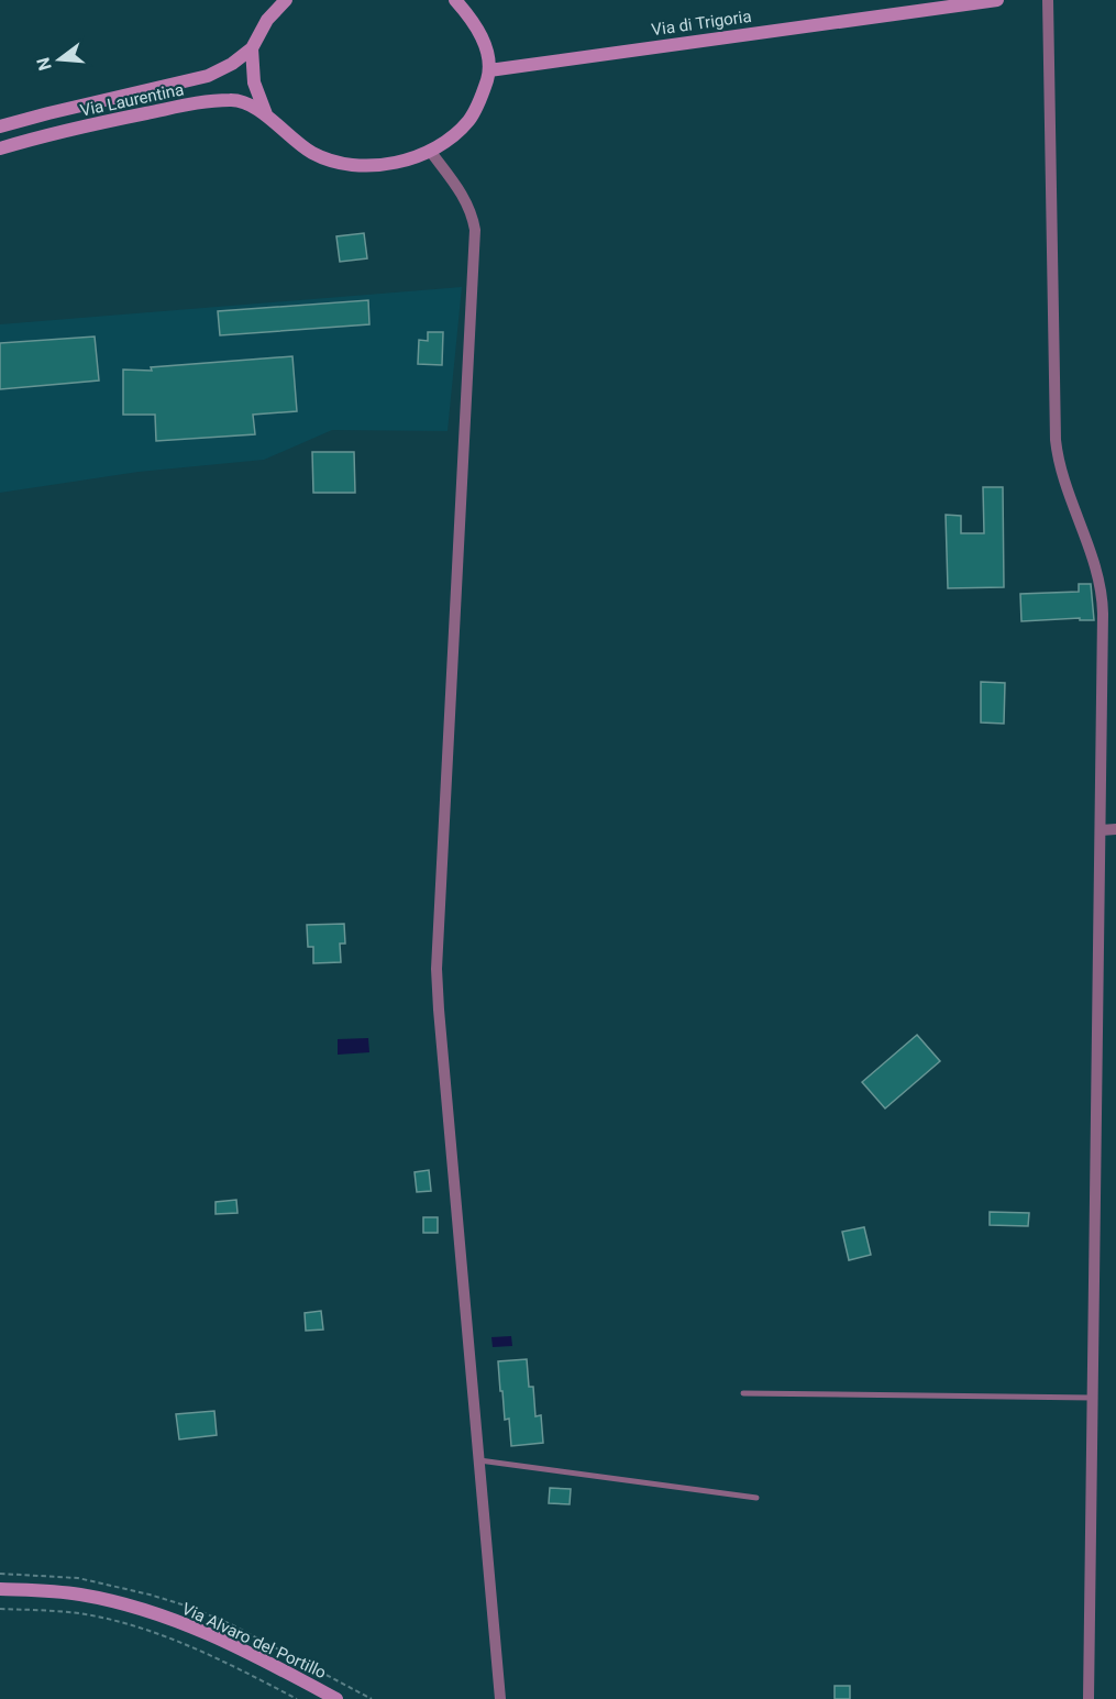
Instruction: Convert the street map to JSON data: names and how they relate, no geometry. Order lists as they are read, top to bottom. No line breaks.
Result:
{"streets":{"main road":["Via di Trigoria","Via Laurentina","Via Alvaro del Portillo"]},"crossings":[["Via di Trigoria","Via Laurentina"]],"north":"left"}
